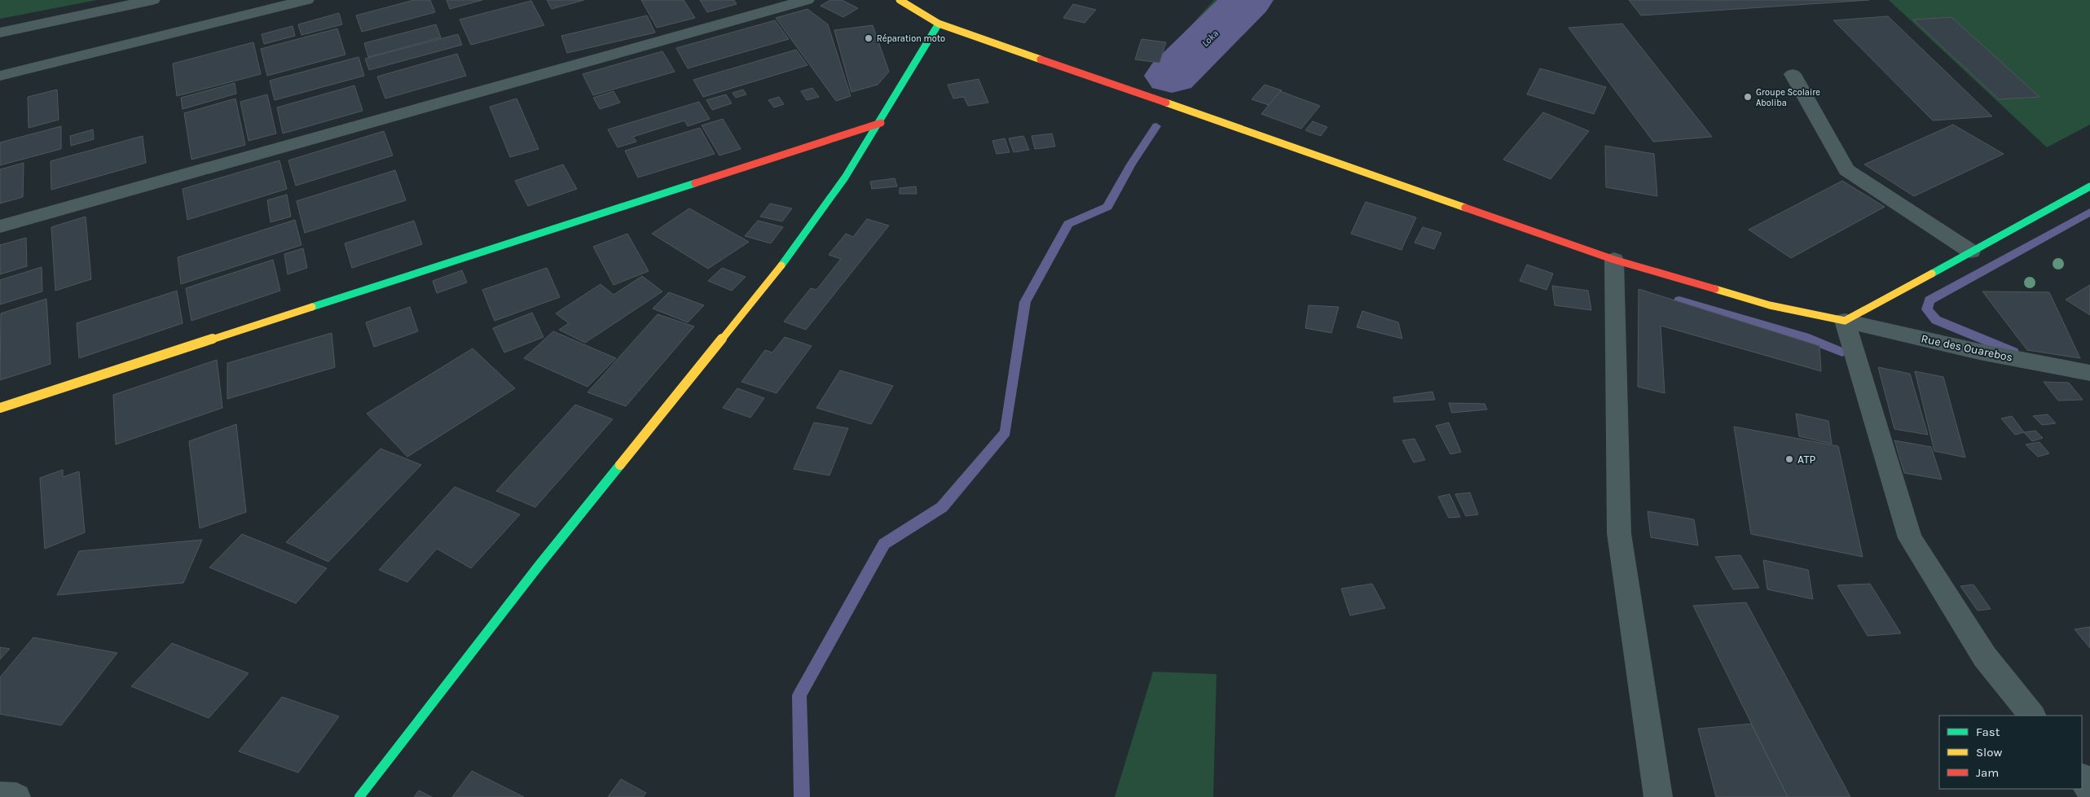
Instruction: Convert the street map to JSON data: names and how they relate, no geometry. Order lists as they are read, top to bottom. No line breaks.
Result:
{"streets":{"street":["Rue des Ouarebos"]},"water":["Loka"],"places":["Réparation moto","Groupe Scolaire Aboliba","ATP"],"legend":["Fast","Slow","Jam"]}
